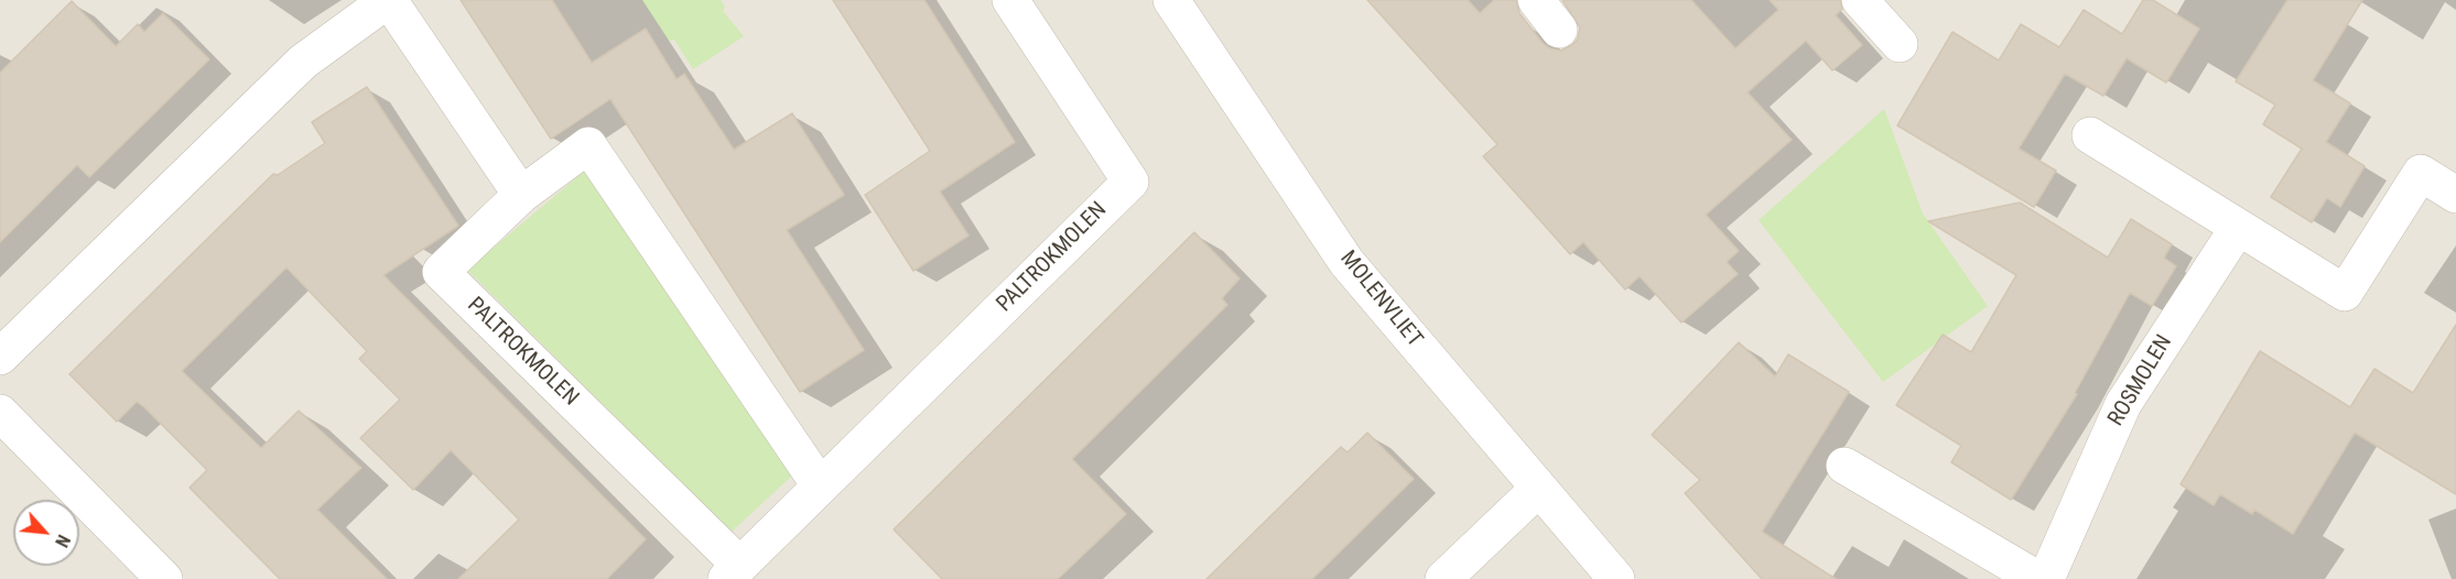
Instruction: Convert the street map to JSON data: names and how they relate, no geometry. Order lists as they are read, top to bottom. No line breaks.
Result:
{"streets":{"street":["PALTROKMOLEN","MOLENVLIET","ROSMOLEN"]},"north":"bottom right"}
